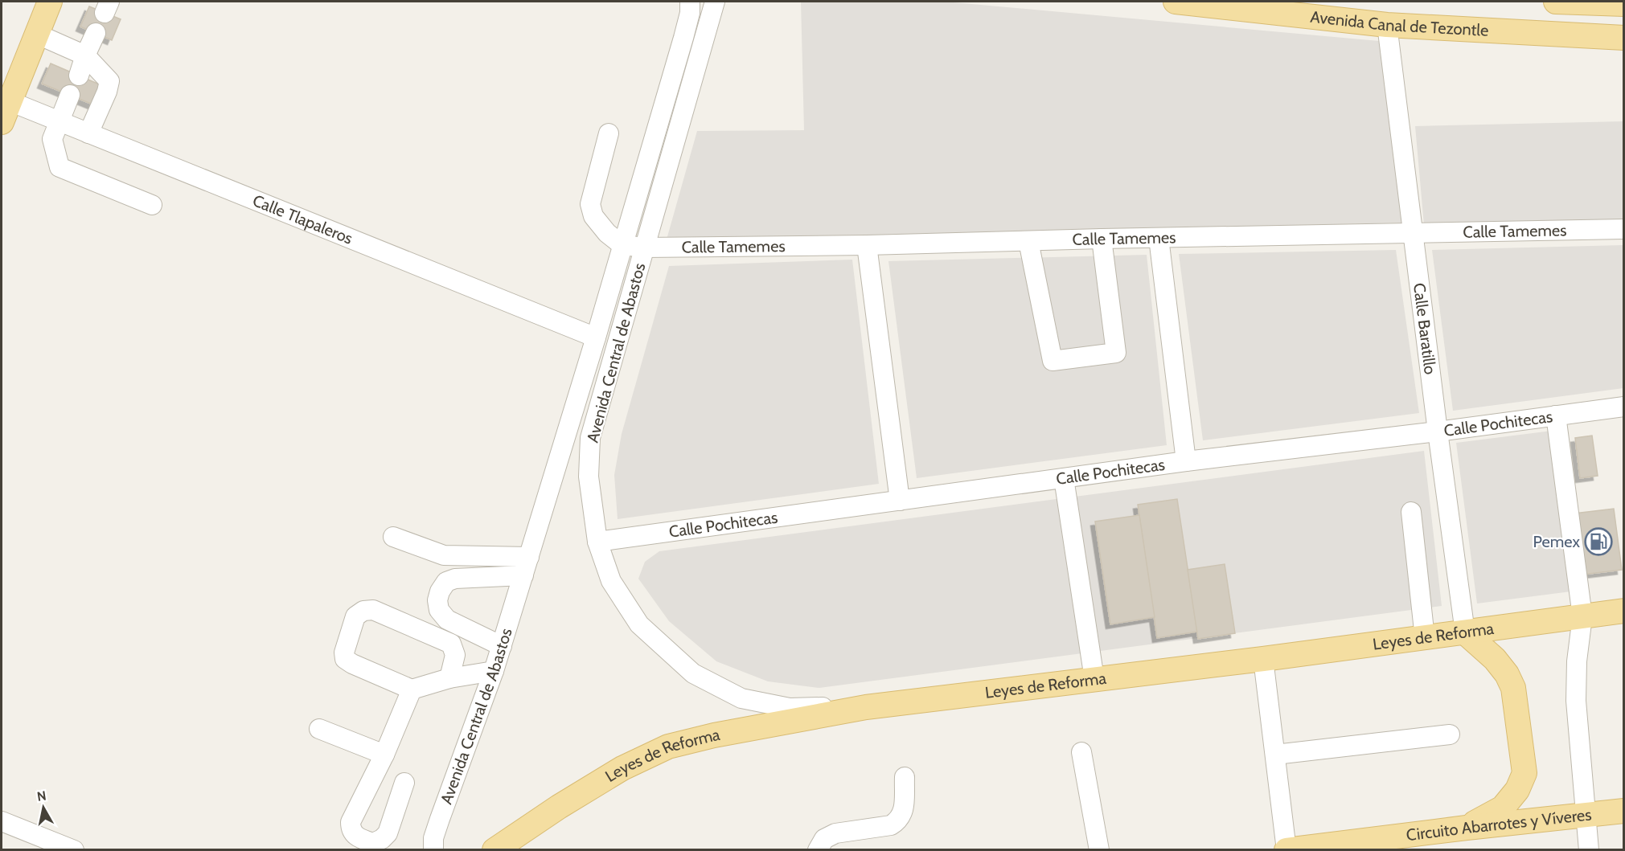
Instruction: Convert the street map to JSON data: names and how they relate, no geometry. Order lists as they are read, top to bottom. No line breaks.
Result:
{"streets":{"main road":["Avenida Canal de Tezontle","Leyes de Reforma","Circuito Abarrotes y Víveres"],"street":["Calle Tlapaleros","Calle Tamemes","Calle Baratillo","Avenida Central de Abastos","Calle Pochitecas"]},"crossings":[["Avenida Canal de Tezontle","Calle Baratillo"],["Calle Tlapaleros","Avenida Central de Abastos"],["Calle Tamemes","Calle Baratillo"],["Calle Tamemes","Avenida Central de Abastos"],["Calle Baratillo","Calle Pochitecas"],["Calle Baratillo","Leyes de Reforma"],["Avenida Central de Abastos","Calle Pochitecas"],["Avenida Central de Abastos","Leyes de Reforma"]],"places":{"fuel station":["Pemex"]},"north":"top"}
